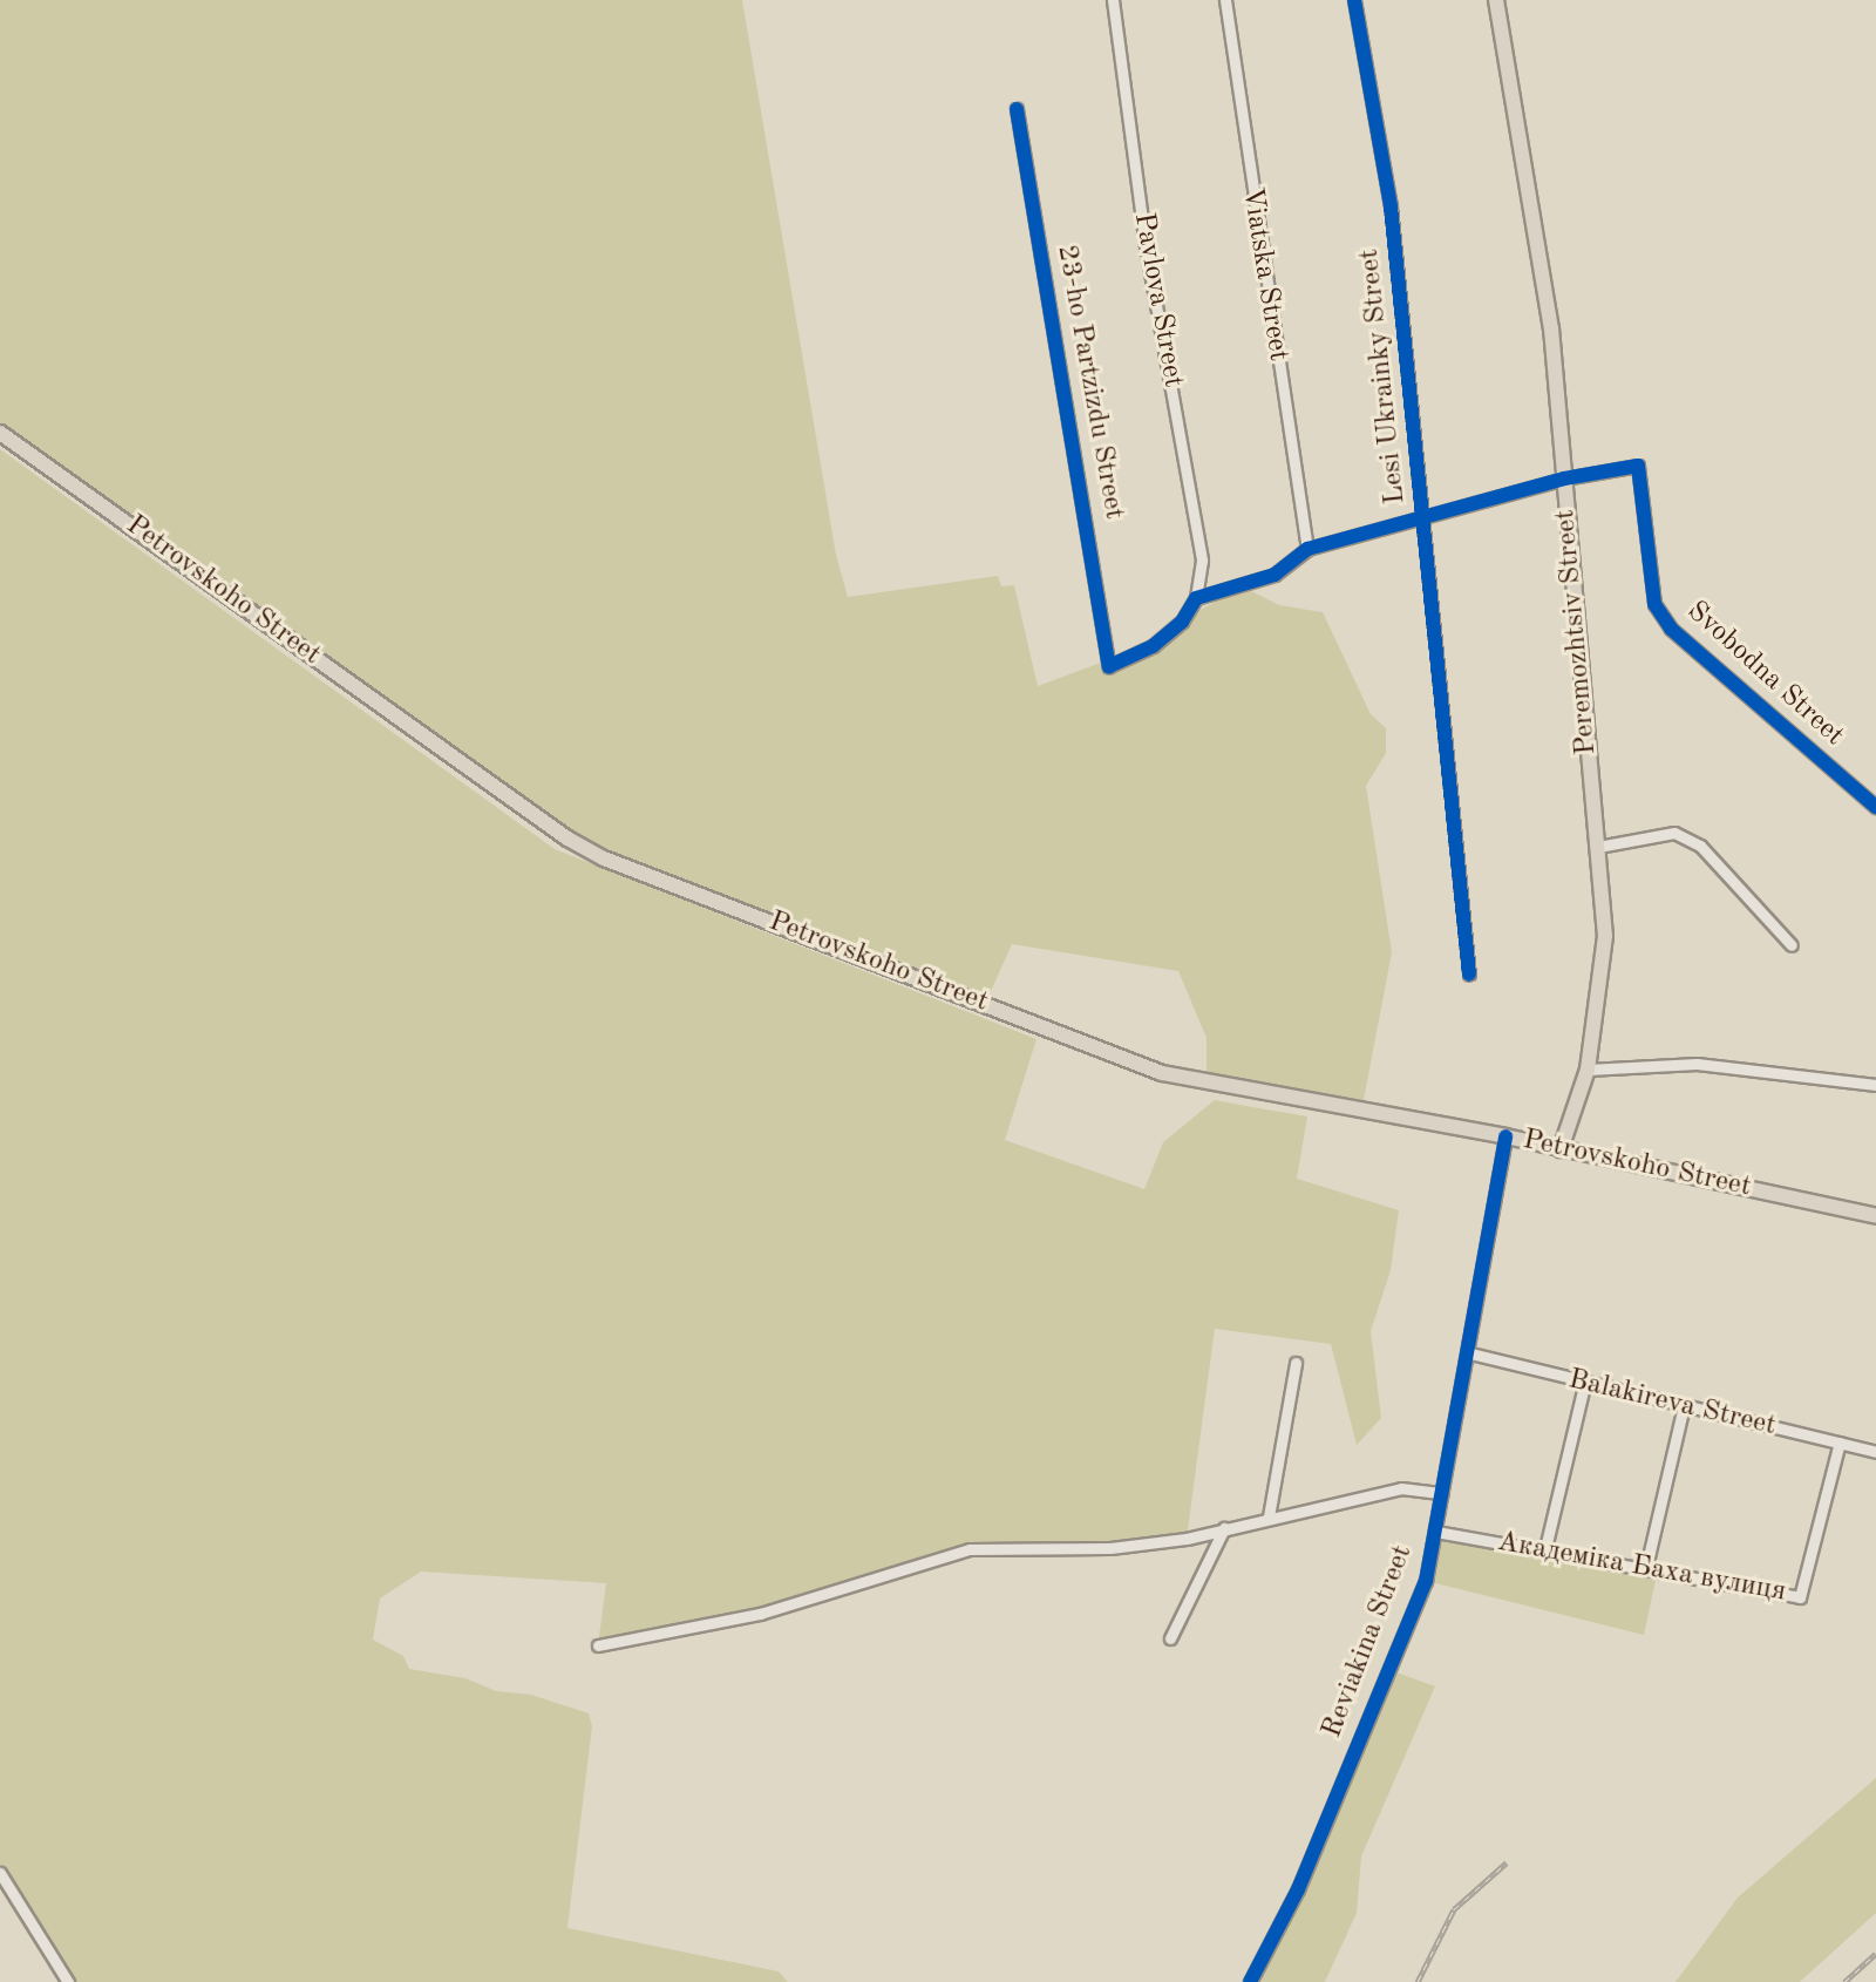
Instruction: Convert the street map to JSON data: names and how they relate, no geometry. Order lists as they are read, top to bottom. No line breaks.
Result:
{"streets":{"main road":["Petrovskoho Street","Peremozhtsiv Street"],"street":["Viatska Street","Pavlova Street","Lesi Ukrainky Street","23-ho Partzizdu Street","Svobodna Street","Balakireva Street","Академіка Баха вулиця","Reviakina Street"]},"crossings":[["Viatska Street","Svobodna Street"],["Pavlova Street","23-ho Partzizdu Street"],["Pavlova Street","Svobodna Street"],["Lesi Ukrainky Street","Svobodna Street"],["23-ho Partzizdu Street","Svobodna Street"],["Petrovskoho Street","Peremozhtsiv Street"],["Petrovskoho Street","Reviakina Street"],["Peremozhtsiv Street","Svobodna Street"],["Balakireva Street","Академіка Баха вулиця"],["Balakireva Street","Reviakina Street"],["Академіка Баха вулиця","Reviakina Street"]]}
